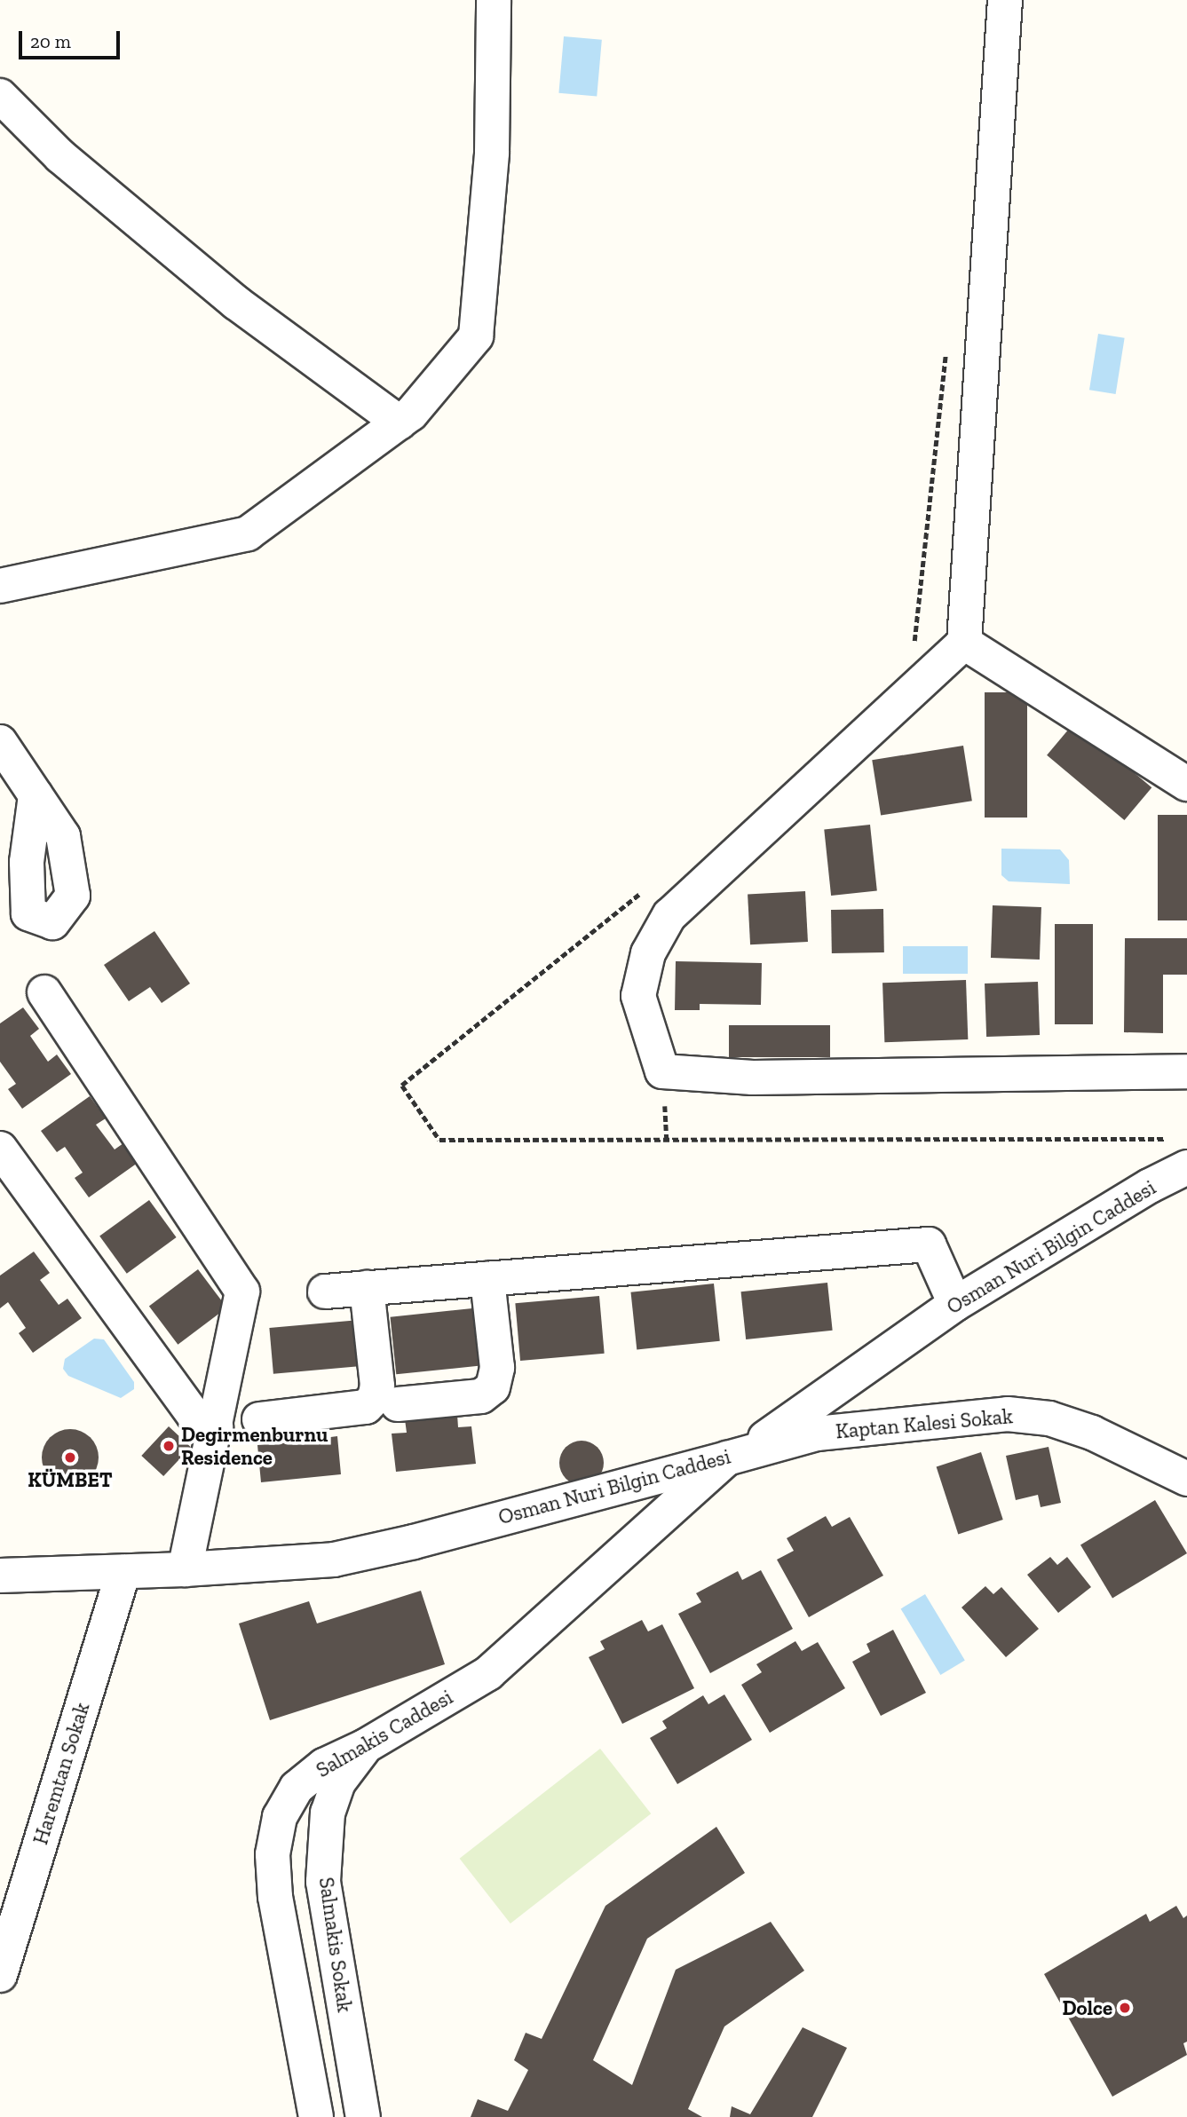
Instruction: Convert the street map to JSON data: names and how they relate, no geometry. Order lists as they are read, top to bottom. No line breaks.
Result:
{"streets":{"street":["Osman Nuri Bilgin Caddesi","Kaptan Kalesi Sokak","Salmakis Caddesi","Haremtan Sokak","Salmakis Sokak"]},"crossings":[["Osman Nuri Bilgin Caddesi","Kaptan Kalesi Sokak"],["Osman Nuri Bilgin Caddesi","Salmakis Caddesi"],["Osman Nuri Bilgin Caddesi","Haremtan Sokak"],["Kaptan Kalesi Sokak","Salmakis Caddesi"],["Salmakis Caddesi","Salmakis Sokak"]],"places":["Degirmenburnu Residence","KÜMBET","Dolce"],"scale_bar":"20 m"}
